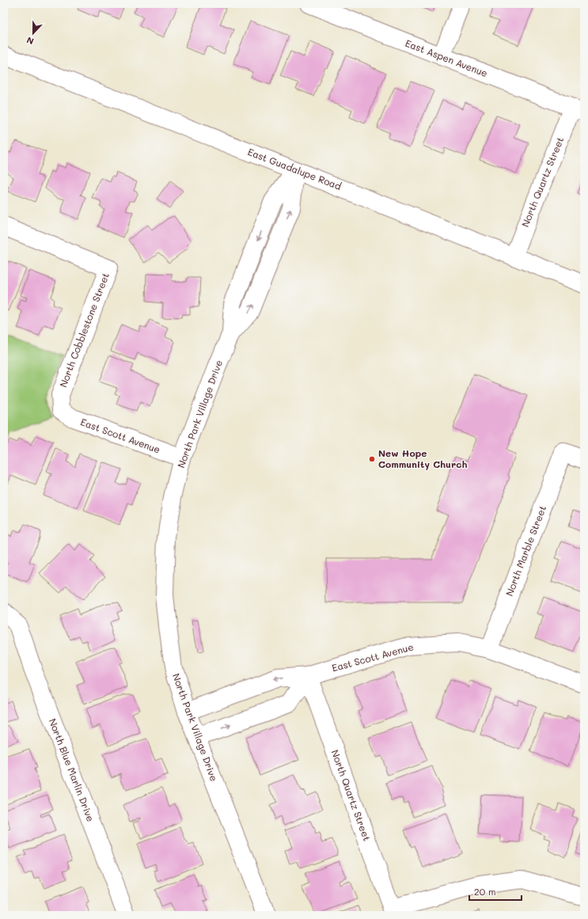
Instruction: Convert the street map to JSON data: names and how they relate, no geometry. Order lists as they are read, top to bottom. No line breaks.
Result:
{"streets":{"street":["East Aspen Avenue","East Guadalupe Road","North Quartz Street","North Cobblestone Street","North Park Village Drive","East Scott Avenue","North Marble Street","North Blue Marlin Drive"]},"crossings":[["East Aspen Avenue","North Quartz Street"],["East Guadalupe Road","North Quartz Street"],["East Guadalupe Road","North Park Village Drive"],["North Quartz Street","East Scott Avenue"],["North Cobblestone Street","East Scott Avenue"],["North Park Village Drive","East Scott Avenue"],["East Scott Avenue","North Marble Street"]],"places":["New Hope Community Church"],"scale_bar":"20 m","north":"bottom"}
